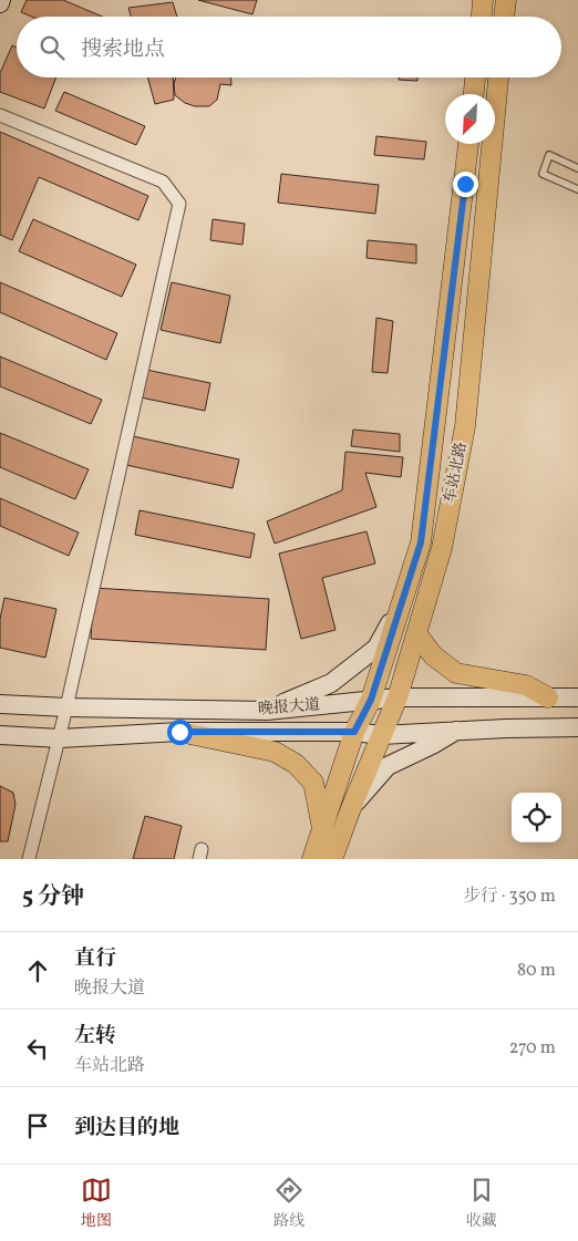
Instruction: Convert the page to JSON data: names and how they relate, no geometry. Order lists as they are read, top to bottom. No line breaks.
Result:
{"streets":{"main road":["车站北路","晚报大道"]},"crossings":[["车站北路","晚报大道"]],"north":"bottom left","page":{"search":"搜索地点","heading":["5 分钟","步行 · 350 m"],"list":[["直行","晚报大道","80 m"],["左转","车站北路","270 m"],"到达目的地"],"nav":["地图","路线","收藏"]}}
